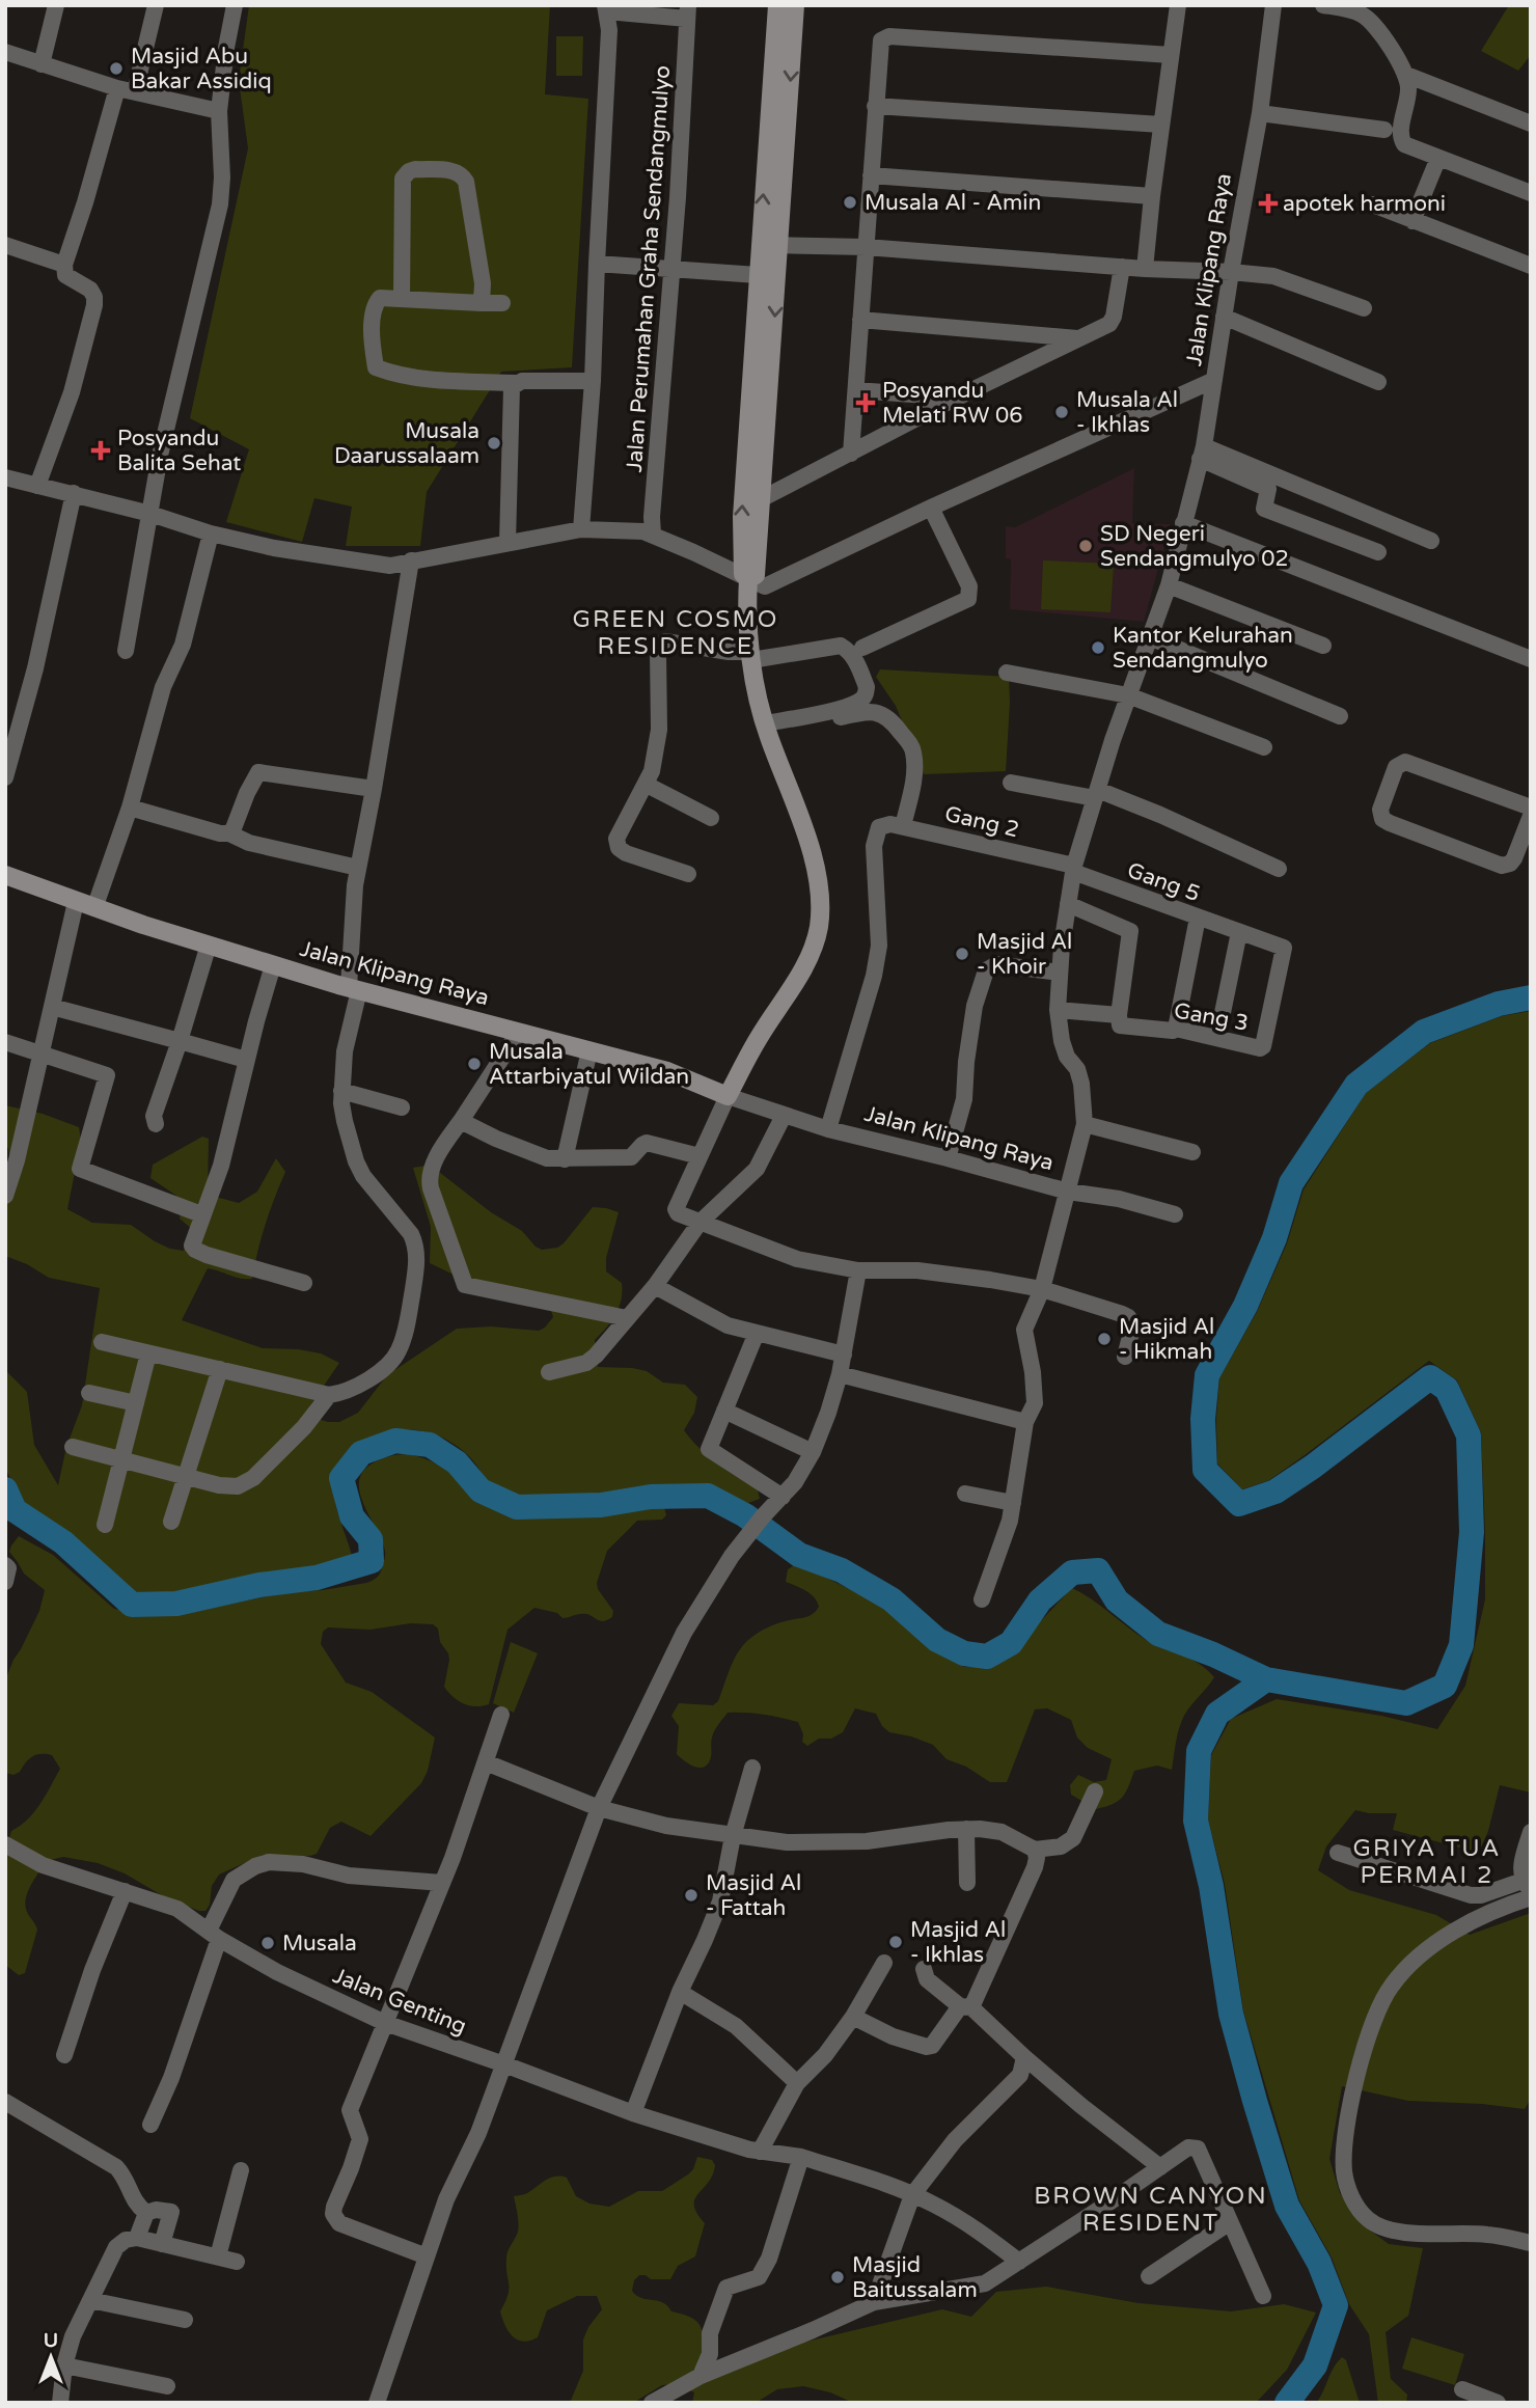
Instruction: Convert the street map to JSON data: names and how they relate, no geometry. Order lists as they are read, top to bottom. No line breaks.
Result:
{"streets":{"main road":["Jalan Klipang Raya"],"street":["Jalan Perumahan Graha Sendangmulyo","Gang 2","Gang 5","Gang 3","Jalan Genting"]},"crossings":[["Jalan Klipang Raya","Gang 2"],["Jalan Klipang Raya","Gang 5"],["Jalan Klipang Raya","Gang 3"],["Gang 2","Gang 5"],["Gang 5","Gang 3"]],"districts":["GREEN COSMO RESIDENCE","GRIYA TUA PERMAI 2","BROWN CANYON RESIDENT"],"places":{"other":["Masjid Abu Bakar Assidiq","Musala Al - Amin","Musala Al - Ikhlas","Musala Daarussalaam","SD Negeri Sendangmulyo 02","Kantor Kelurahan Sendangmulyo","Masjid Al - Khoir","Musala Attarbiyatul Wildan","Masjid Al - Hikmah","Masjid Al - Fattah","Masjid Al - Ikhlas","Musala","Masjid Baitussalam"],"health":["apotek harmoni","Posyandu Melati RW 06","Posyandu Balita Sehat"]},"north":"top"}
